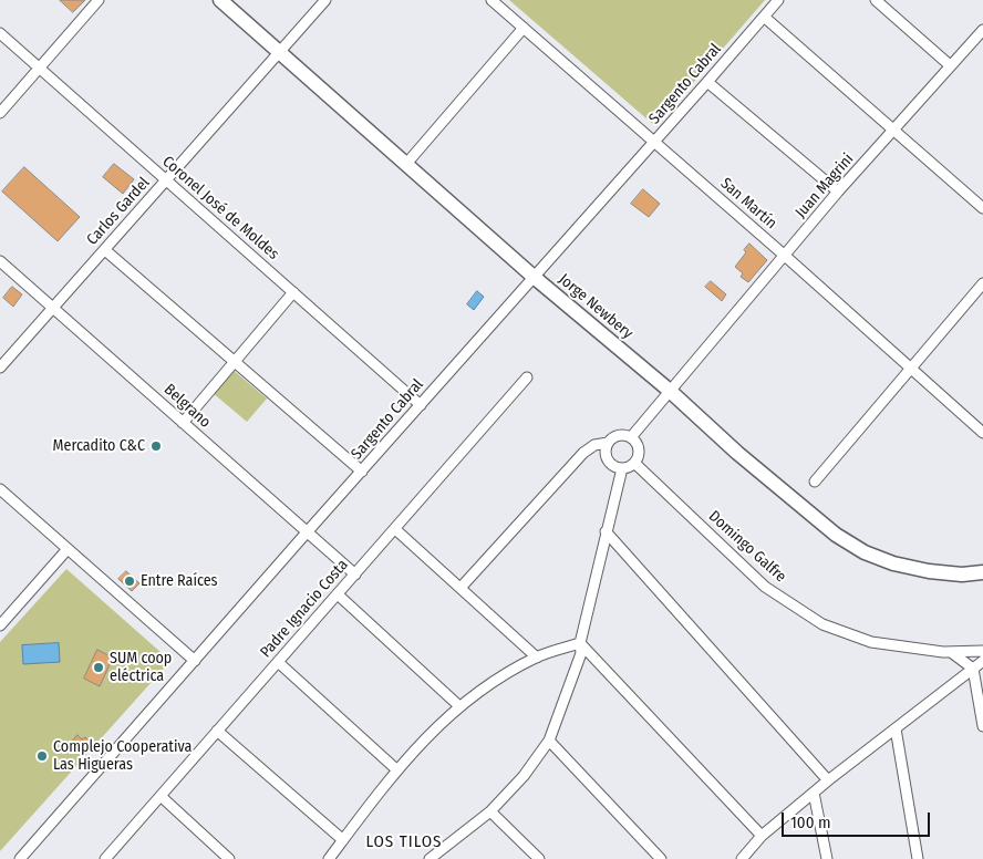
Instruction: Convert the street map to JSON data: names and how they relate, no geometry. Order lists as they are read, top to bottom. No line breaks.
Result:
{"streets":{"main road":["Jorge Newbery"],"street":["Sargento Cabral","Juan Magrini","San Martín","Coronel José de Moldes","Carlos Gardel","Belgrano","Domingo Galfre","Padre Ignacio Costa"]},"crossings":[["Sargento Cabral","San Martín"],["Sargento Cabral","Coronel José de Moldes"],["Sargento Cabral","Jorge Newbery"],["Sargento Cabral","Belgrano"],["Juan Magrini","San Martín"],["Juan Magrini","Jorge Newbery"],["Juan Magrini","Domingo Galfre"],["Coronel José de Moldes","Carlos Gardel"],["Carlos Gardel","Jorge Newbery"],["Carlos Gardel","Belgrano"],["Belgrano","Padre Ignacio Costa"]],"districts":["LOS TILOS"],"places":["Mercadito C&C","Entre Raíces","SUM coop eléctrica","Complejo Cooperativa Las Higueras"],"scale_bar":"100 m"}
